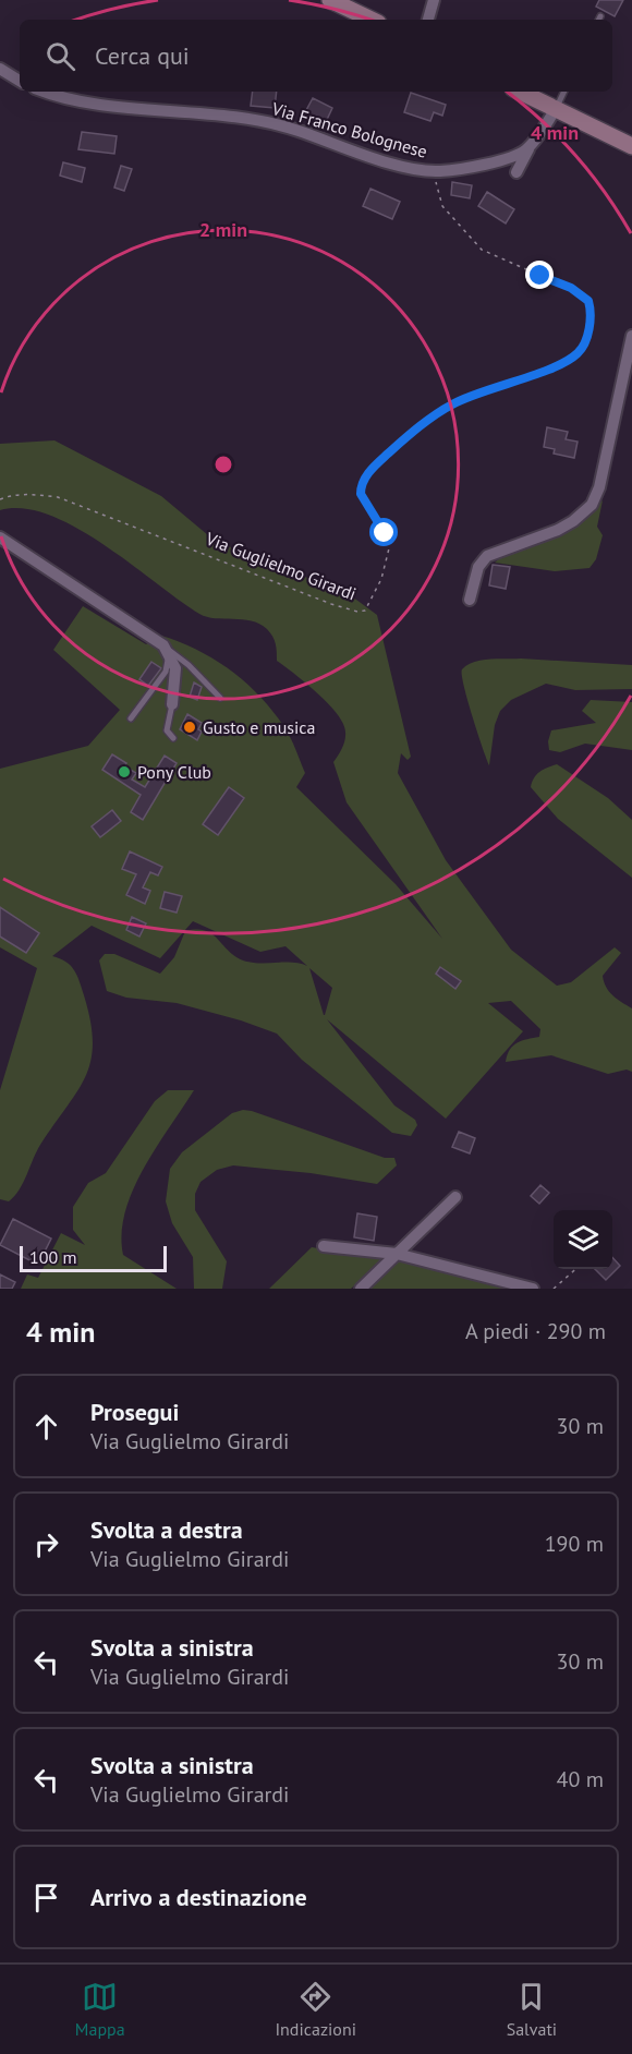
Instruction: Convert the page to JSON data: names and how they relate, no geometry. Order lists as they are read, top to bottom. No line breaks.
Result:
{"streets":{"street":["Via Franco Bolognese"],"path":["Via Guglielmo Girardi"]},"crossings":[["Via Franco Bolognese","Via Guglielmo Girardi"]],"places":["Gusto e musica","Pony Club"],"scale_bar":"100 m","page":{"search":"Cerca qui","scale":"100 m","heading":["4 min","A piedi · 290 m"],"list":[["Prosegui","Via Guglielmo Girardi","30 m"],["Svolta a destra","Via Guglielmo Girardi","190 m"],["Svolta a sinistra","Via Guglielmo Girardi","30 m"],["Svolta a sinistra","Via Guglielmo Girardi","40 m"],"Arrivo a destinazione"],"nav":["Mappa","Indicazioni","Salvati"]},"rings":["4 min","2 min"]}
